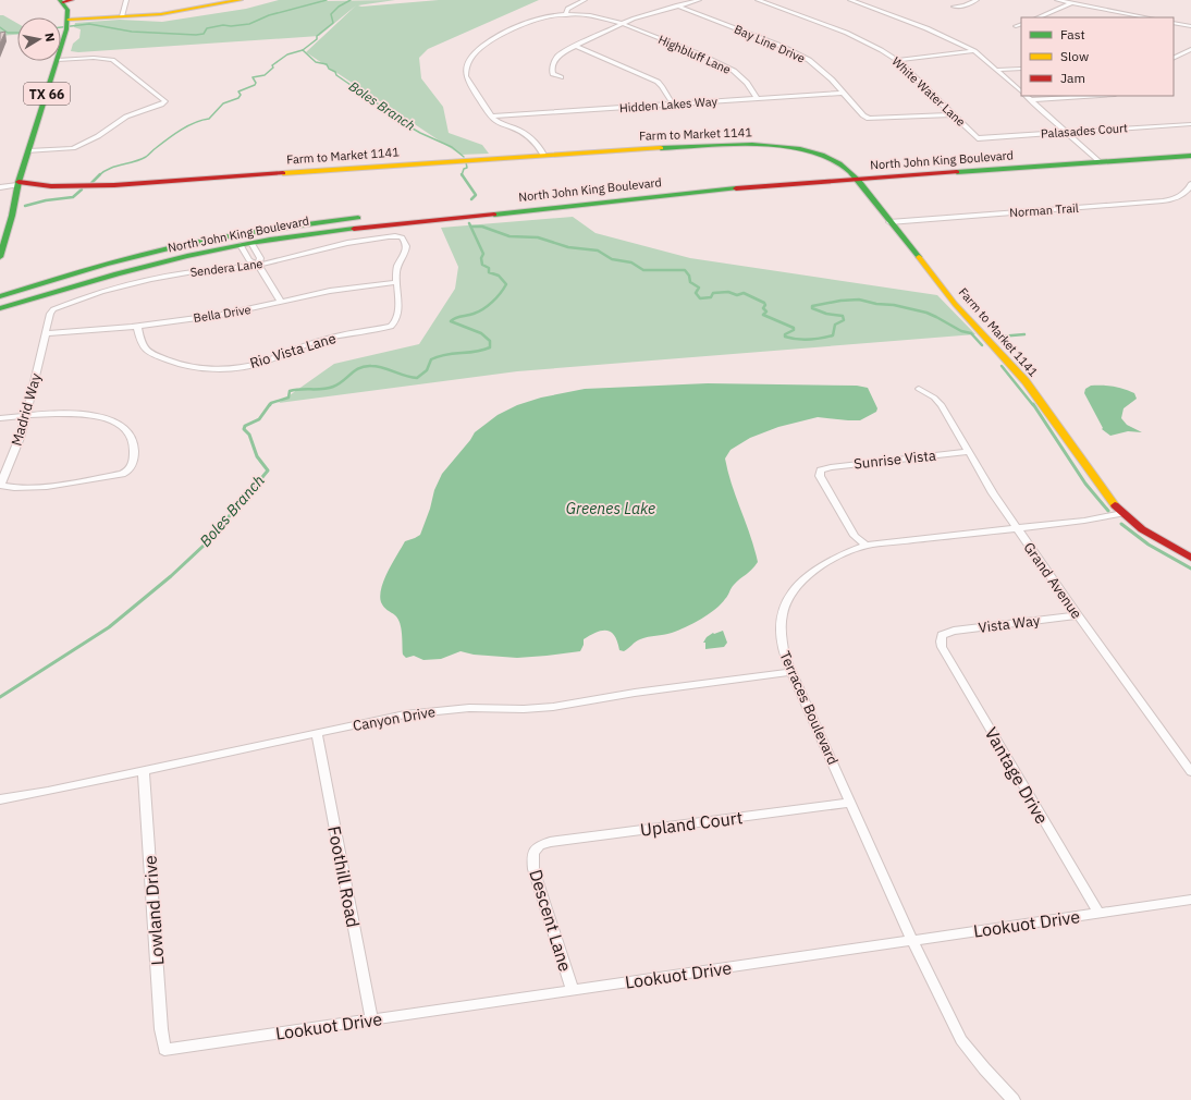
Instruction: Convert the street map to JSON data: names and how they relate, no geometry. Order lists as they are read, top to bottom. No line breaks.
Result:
{"streets":{"main road":["TX 66","Farm to Market 1141","North John King Boulevard"],"street":["Bay Line Drive","Highbluff Lane","White Water Lane","Hidden Lakes Way","Palasades Court","Norman Trail","Sendera Lane","Bella Drive","Rio Vista Lane","Madrid Way","Sunrise Vista","Grand Avenue","Vista Way","Terraces Boulevard","Canyon Drive","Vantage Drive","Upland Court","Foothill Road","Lowland Drive","Descent Lane","Lookuot Drive"]},"crossings":[["Bay Line Drive","White Water Lane"],["Bay Line Drive","Hidden Lakes Way"],["Highbluff Lane","Hidden Lakes Way"],["White Water Lane","Palasades Court"],["TX 66","Farm to Market 1141"],["Farm to Market 1141","North John King Boulevard"],["Farm to Market 1141","Norman Trail"],["Farm to Market 1141","Terraces Boulevard"],["Sendera Lane","Bella Drive"],["Sendera Lane","Rio Vista Lane"],["Sendera Lane","Madrid Way"],["Bella Drive","Rio Vista Lane"],["Bella Drive","Madrid Way"],["Sunrise Vista","Grand Avenue"],["Sunrise Vista","Terraces Boulevard"],["Grand Avenue","Vista Way"],["Grand Avenue","Terraces Boulevard"],["Vista Way","Vantage Drive"],["Terraces Boulevard","Canyon Drive"],["Terraces Boulevard","Upland Court"],["Terraces Boulevard","Lookuot Drive"],["Canyon Drive","Foothill Road"],["Canyon Drive","Lowland Drive"],["Vantage Drive","Lookuot Drive"],["Upland Court","Descent Lane"],["Foothill Road","Lookuot Drive"],["Lowland Drive","Lookuot Drive"],["Descent Lane","Lookuot Drive"]],"water":["Boles Branch","Greenes Lake"],"legend":["Fast","Slow","Jam"],"north":"right"}
